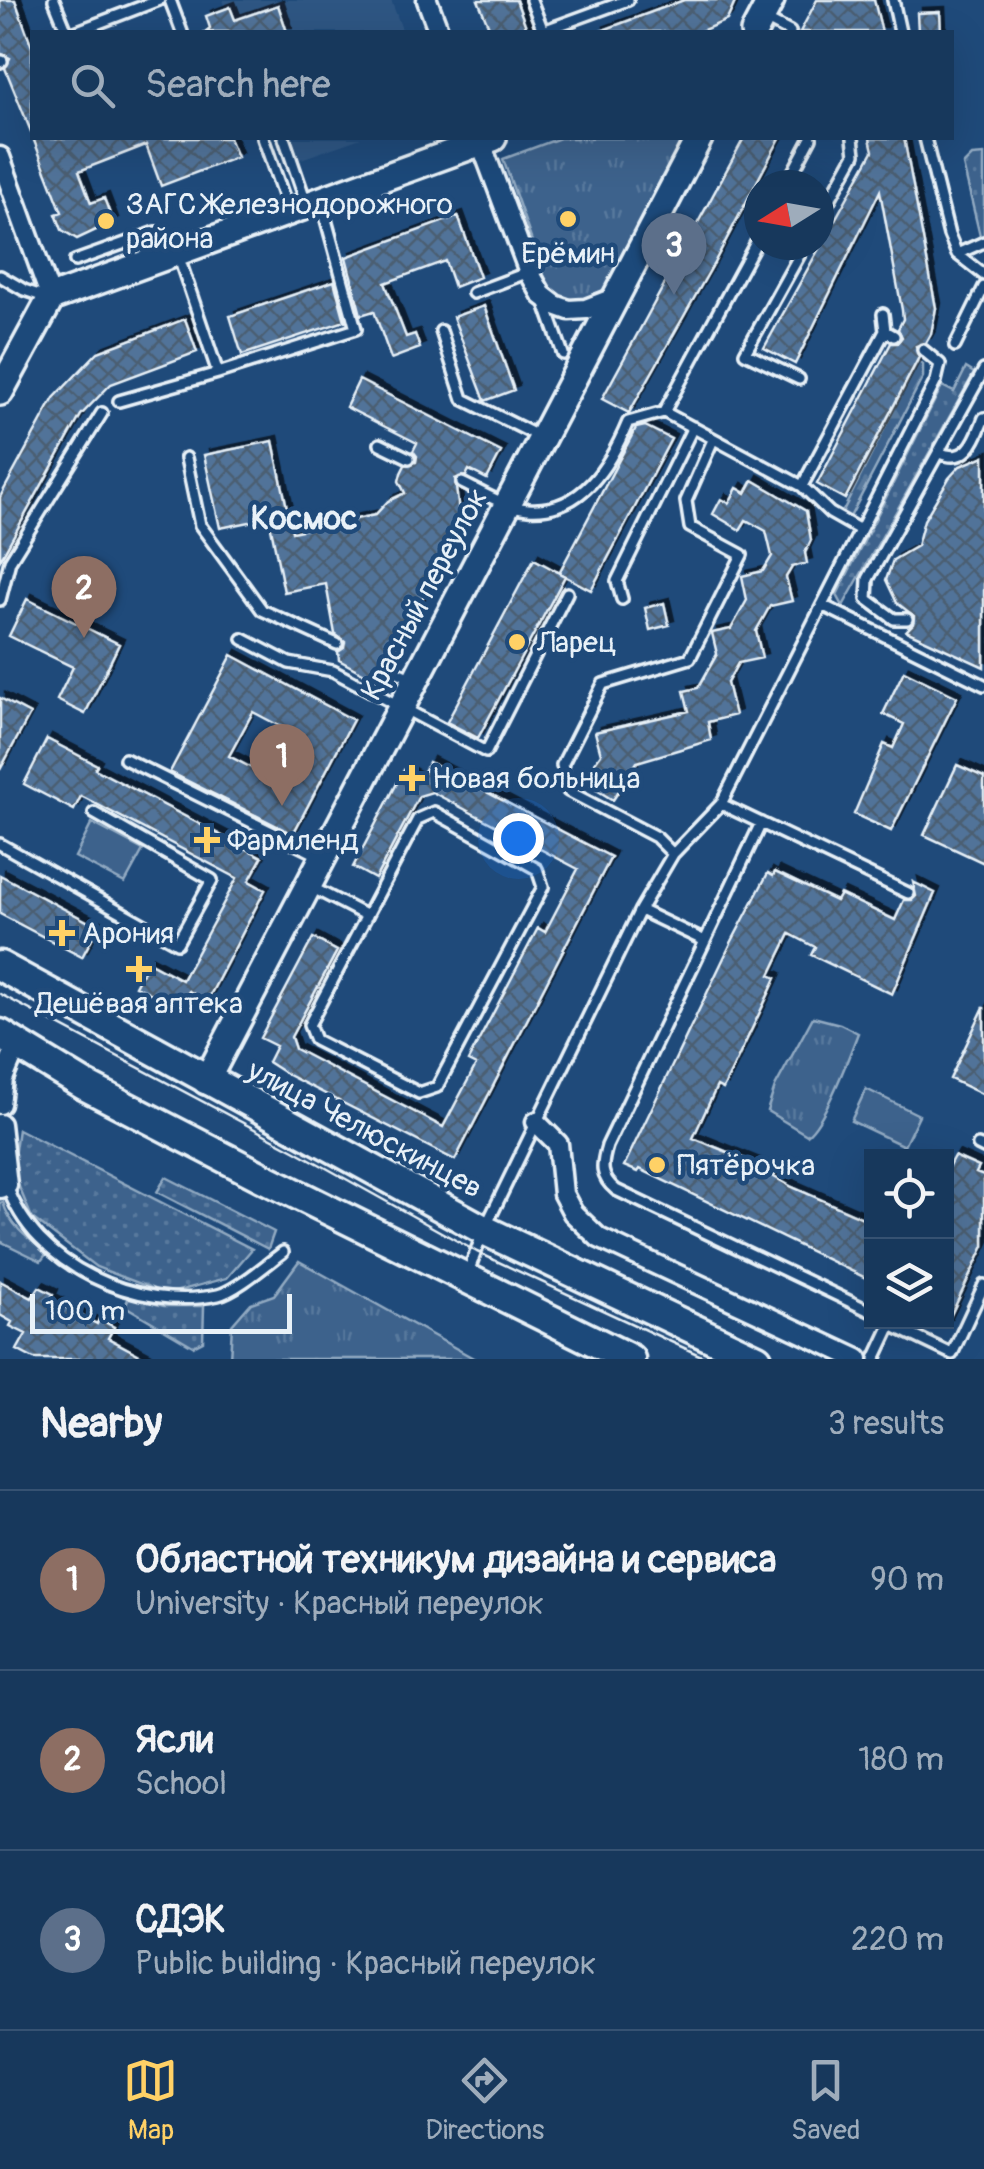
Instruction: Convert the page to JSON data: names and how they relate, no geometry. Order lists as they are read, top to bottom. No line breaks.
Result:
{"streets":{"main road":["улица Челюскинцев"],"street":["Красный переулок"]},"crossings":[["Красный переулок","улица Челюскинцев"]],"districts":["Космос"],"places":{"other":["Ерёмин","ЗАГС Железнодорожного района","Ларец","Пятёрочка"],"health":["Новая больница","Фармленд","Арония","Дешёвая аптека"]},"scale_bar":"100 m","north":"left","page":{"search":"Search here","pins":["3","2","1"],"scale":"100 m","heading":["Nearby","3 results"],"list":[{"mark":"1","name":"Областной техникум дизайна и сервиса","note":"University · Красный переулок","value":"90 m"},{"mark":"2","name":"Ясли","note":"School","value":"180 m"},{"mark":"3","name":"СДЭК","note":"Public building · Красный переулок","value":"220 m"}],"nav":["Map","Directions","Saved"]}}
